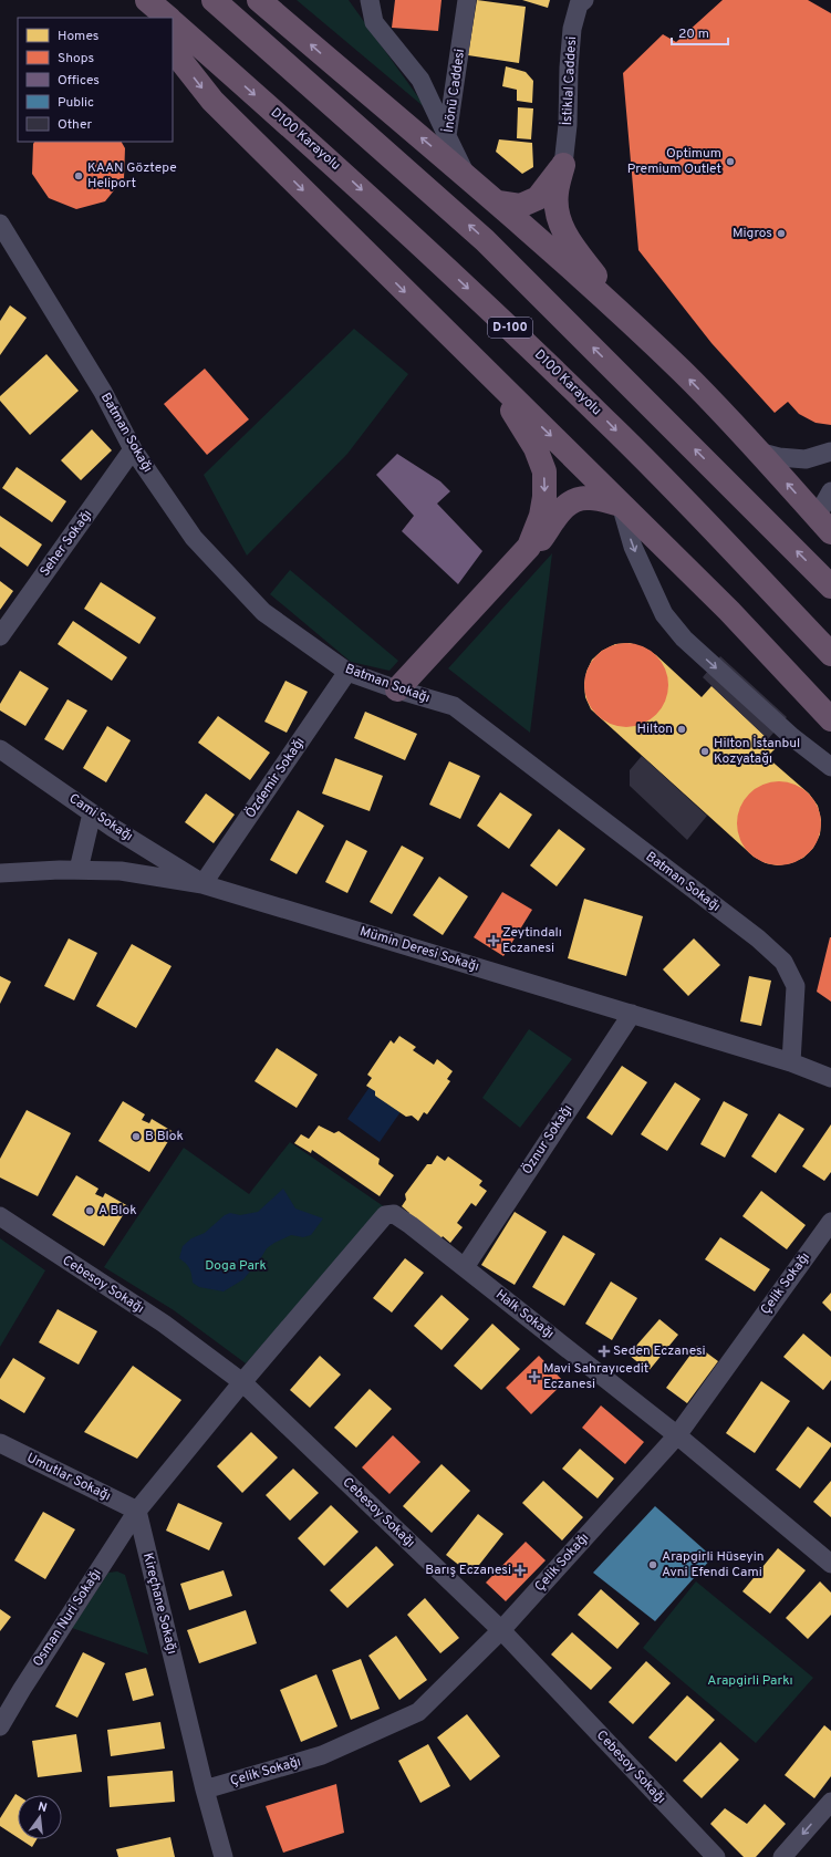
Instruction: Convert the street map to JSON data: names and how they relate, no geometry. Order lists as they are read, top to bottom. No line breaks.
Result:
{"streets":{"highway":["D100 Karayolu","D-100"],"street":["İstiklal Caddesi","İnönü Caddesi","Batman Sokağı","Seher Sokağı","Özdemir Sokağı","Cami Sokağı","Mümin Deresi Sokağı","Öznur Sokağı","Çelik Sokağı","Cebesoy Sokağı","Halk Sokağı","Umutlar Sokağı","Kireçhane Sokağı","Osman Nuri Sokağı"]},"crossings":[["Batman Sokağı","Seher Sokağı"],["Batman Sokağı","Özdemir Sokağı"],["Batman Sokağı","Mümin Deresi Sokağı"],["Özdemir Sokağı","Cami Sokağı"],["Özdemir Sokağı","Mümin Deresi Sokağı"],["Cami Sokağı","Mümin Deresi Sokağı"],["Mümin Deresi Sokağı","Öznur Sokağı"],["Öznur Sokağı","Halk Sokağı"],["Çelik Sokağı","Cebesoy Sokağı"],["Çelik Sokağı","Halk Sokağı"],["Çelik Sokağı","Kireçhane Sokağı"],["Cebesoy Sokağı","Halk Sokağı"],["Umutlar Sokağı","Kireçhane Sokağı"],["Umutlar Sokağı","Osman Nuri Sokağı"],["Kireçhane Sokağı","Osman Nuri Sokağı"]],"parks":["Doga Park","Arapgirli Parkı"],"places":{"other":["Optimum Premium Outlet","KAAN Göztepe Heliport","Migros","Hilton","Hilton İstanbul Kozyatağı","B Blok","A Blok","Arapgirli Hüseyin Avni Efendi Cami"],"health":["Zeytindalı Eczanesi","Seden Eczanesi","Mavi Sahrayıcedit Eczanesi","Barış Eczanesi"]},"legend":["Homes","Shops","Offices","Public","Other"],"scale_bar":"20 m","north":"top"}
